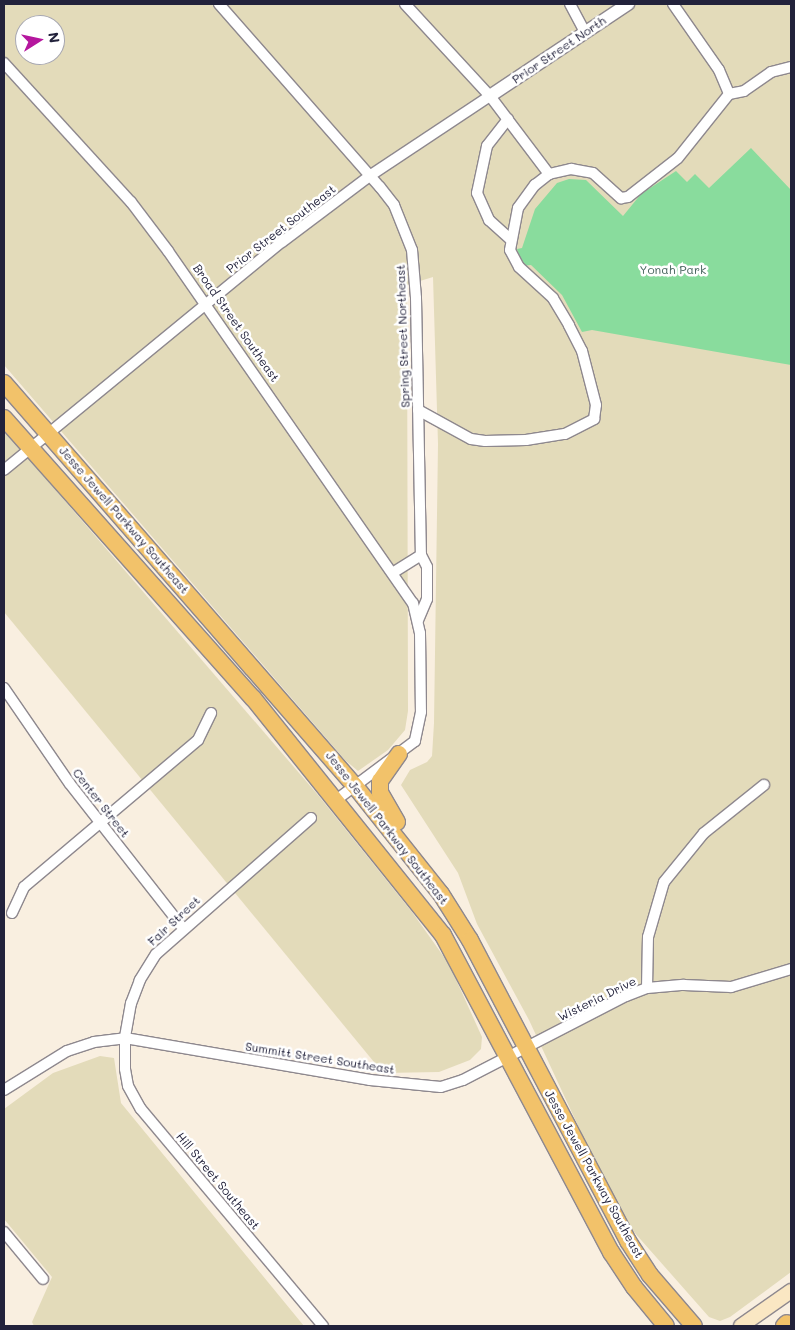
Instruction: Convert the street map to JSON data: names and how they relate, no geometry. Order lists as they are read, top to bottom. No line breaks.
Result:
{"streets":{"main road":["Jesse Jewell Parkway Southeast"],"street":["Prior Street North","Prior Street Southeast","Broad Street Southeast","Spring Street Northeast","Center Street","Fair Street","Wisteria Drive","Summitt Street Southeast","Hill Street Southeast"]},"crossings":[["Prior Street North","Prior Street Southeast"],["Prior Street Southeast","Broad Street Southeast"],["Prior Street Southeast","Spring Street Northeast"],["Prior Street Southeast","Jesse Jewell Parkway Southeast"],["Broad Street Southeast","Spring Street Northeast"],["Spring Street Northeast","Jesse Jewell Parkway Southeast"],["Jesse Jewell Parkway Southeast","Wisteria Drive"],["Jesse Jewell Parkway Southeast","Summitt Street Southeast"],["Center Street","Fair Street"],["Fair Street","Summitt Street Southeast"],["Fair Street","Hill Street Southeast"],["Wisteria Drive","Summitt Street Southeast"],["Summitt Street Southeast","Hill Street Southeast"]],"parks":["Yonah Park"],"north":"right"}
